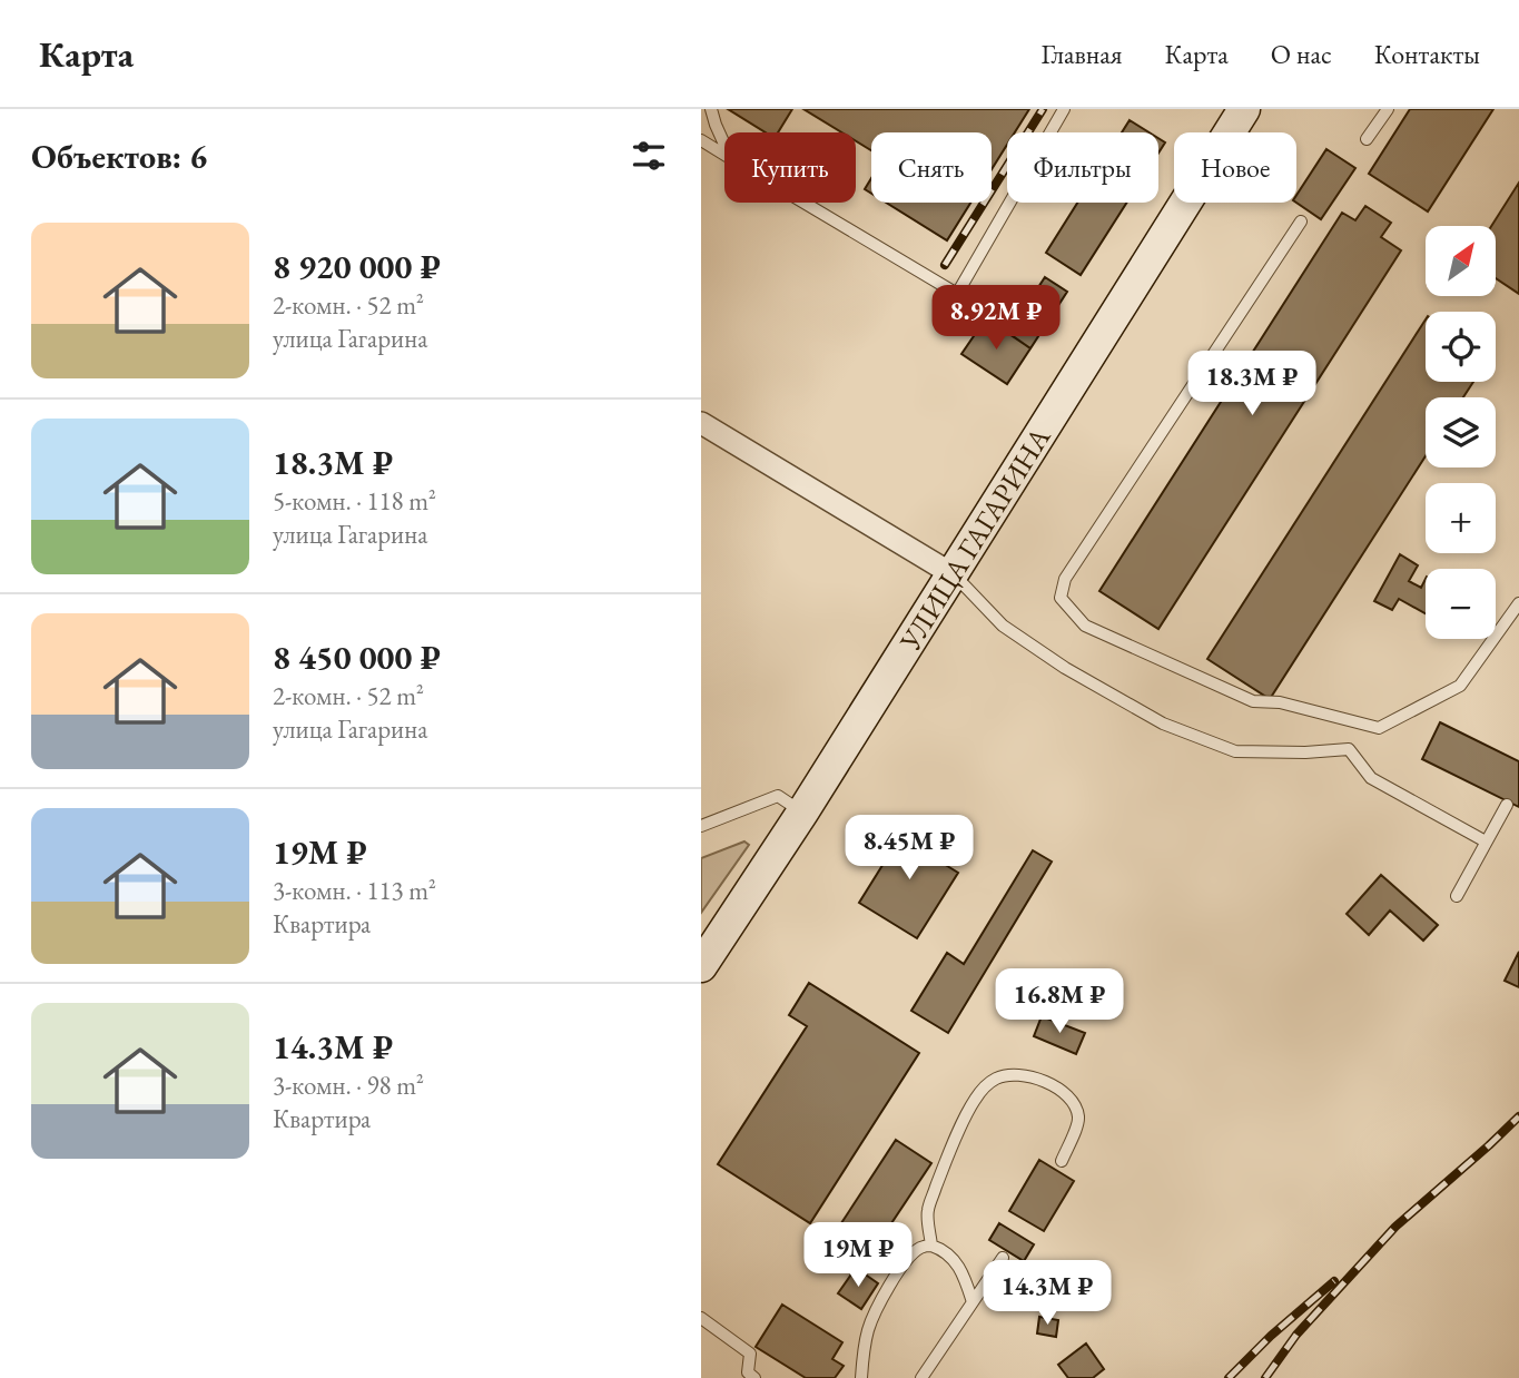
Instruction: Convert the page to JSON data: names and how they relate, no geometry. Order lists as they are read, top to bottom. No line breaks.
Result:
{"streets":{"street":["УЛИЦА ГАГАРИНА"]},"north":"top right","page":{"header":"Карта","nav":["Главная","Карта","О нас","Контакты"],"heading":"Объектов: 6","chip":["Купить","Снять","Фильтры","Новое"],"list":[{"name":"8 920 000 ₽","note":"2-комн. · 52 m² · улица Гагарина"},{"name":"18.3M ₽","note":"5-комн. · 118 m² · улица Гагарина"},{"name":"8 450 000 ₽","note":"2-комн. · 52 m² · улица Гагарина"},{"name":"19M ₽","note":"3-комн. · 113 m² · Квартира"},{"name":"14.3M ₽","note":"3-комн. · 98 m² · Квартира"}],"map_buttons":["+","−"],"price":["8.92M ₽","18.3M ₽","8.45M ₽","16.8M ₽","19M ₽","14.3M ₽"]}}
